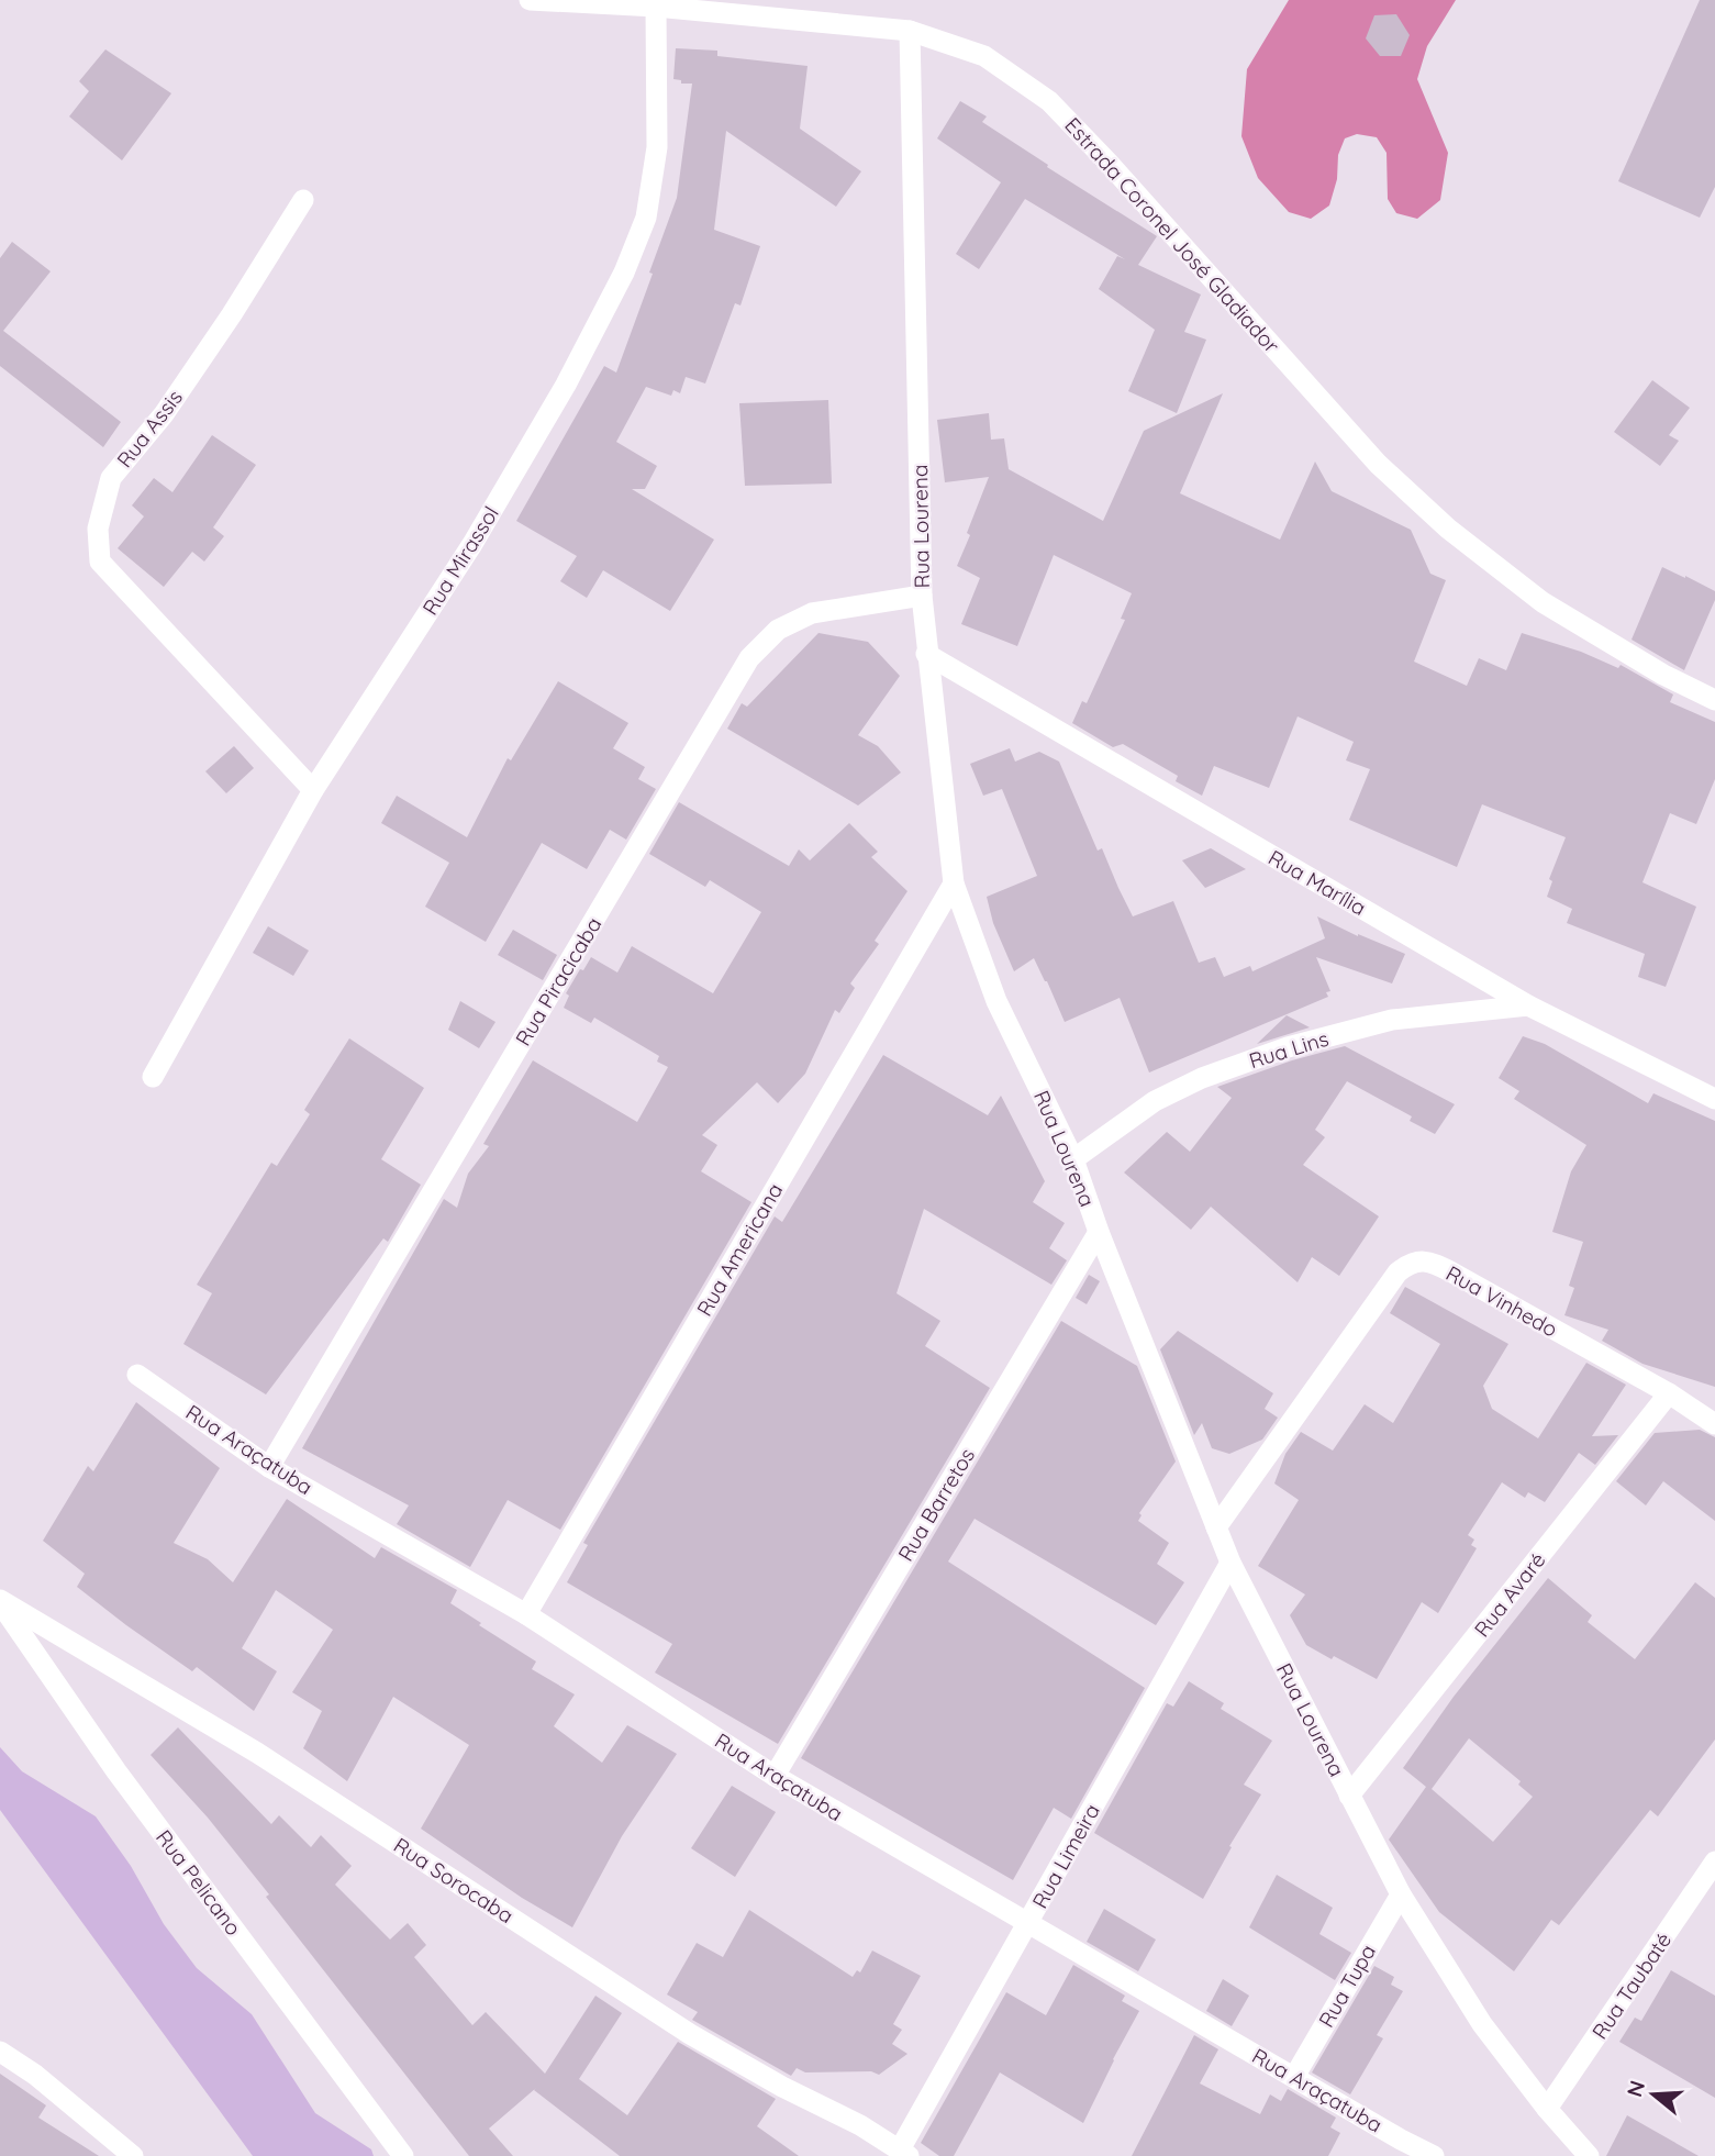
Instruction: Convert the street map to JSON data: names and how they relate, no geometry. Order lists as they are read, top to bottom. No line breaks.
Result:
{"streets":{"street":["Estrada Coronel José Gladiador","Rua Assis","Rua Lourena","Rua Mirassol","Rua Marília","Rua Piracicaba","Rua Lins","Rua Americana","Rua Vinhedo","Rua Araçatuba","Rua Barretos","Rua Avaré","Rua Limeira","Rua Sorocaba","Rua Pelicano","Rua Tupa","Rua Taubaté"]},"crossings":[["Estrada Coronel José Gladiador","Rua Lourena"],["Estrada Coronel José Gladiador","Rua Mirassol"],["Rua Assis","Rua Mirassol"],["Rua Lourena","Rua Marília"],["Rua Lourena","Rua Piracicaba"],["Rua Lourena","Rua Lins"],["Rua Lourena","Rua Americana"],["Rua Lourena","Rua Vinhedo"],["Rua Lourena","Rua Barretos"],["Rua Lourena","Rua Avaré"],["Rua Lourena","Rua Limeira"],["Rua Lourena","Rua Tupa"],["Rua Lourena","Rua Taubaté"],["Rua Marília","Rua Lins"],["Rua Piracicaba","Rua Araçatuba"],["Rua Americana","Rua Araçatuba"],["Rua Vinhedo","Rua Avaré"],["Rua Araçatuba","Rua Barretos"],["Rua Araçatuba","Rua Limeira"],["Rua Araçatuba","Rua Tupa"],["Rua Limeira","Rua Sorocaba"],["Rua Sorocaba","Rua Pelicano"]],"north":"left"}
